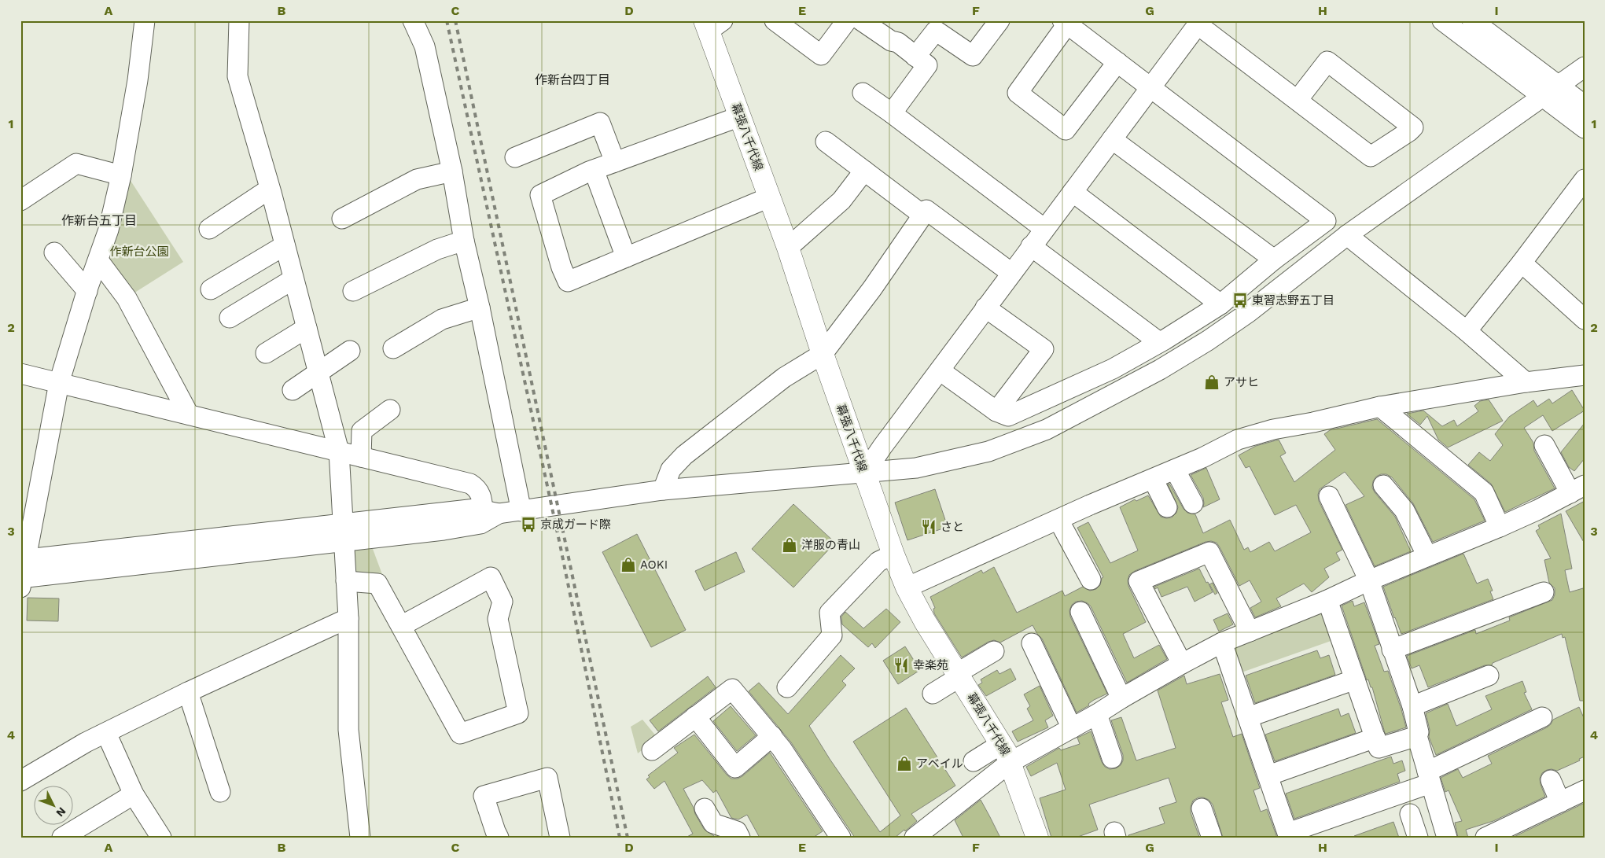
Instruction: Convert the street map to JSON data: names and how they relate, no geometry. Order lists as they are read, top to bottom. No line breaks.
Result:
{"streets":{"main road":["幕張八千代線"]},"districts":["作新台四丁目","作新台五丁目"],"parks":["作新台公園"],"places":{"bus stop":["東習志野五丁目","京成ガード際"],"shop":["アサヒ","洋服の青山","AOKI","アベイル"],"restaurant":["さと","幸楽苑"]},"north":"bottom right","grid":{"columns":["A","B","C","D","E","F","G","H","I"],"rows":["1","2","3","4"]}}
